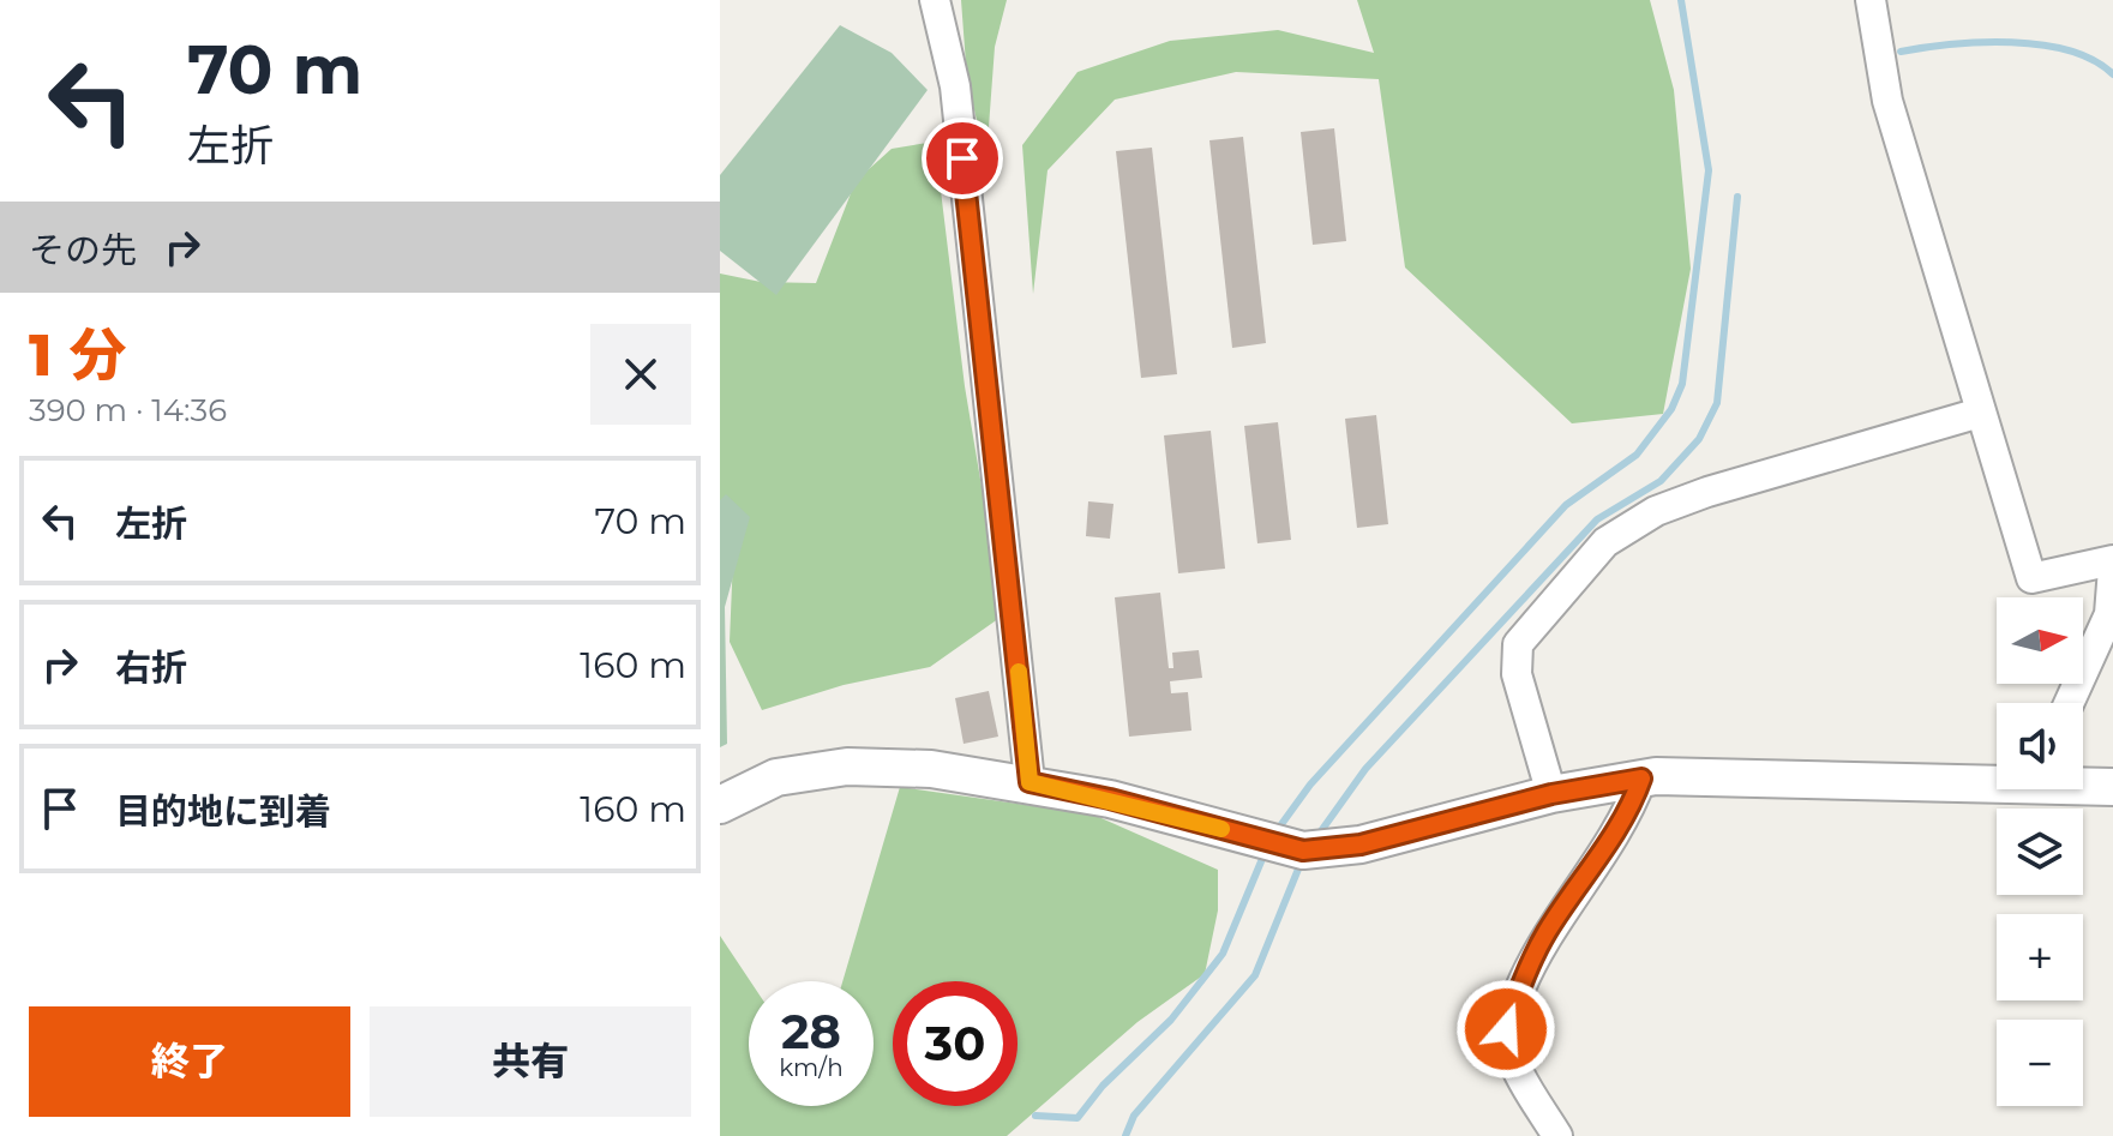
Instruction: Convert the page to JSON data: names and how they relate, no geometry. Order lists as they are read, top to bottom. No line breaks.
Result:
{"north":"right","page":{"turn":["70 m","左折"],"then":"その先","heading":["1 分","390 m · 14:36"],"list":[{"name":"左折","value":"70 m"},{"name":"右折","value":"160 m"},{"name":"目的地に到着","value":"160 m"}],"map_buttons":["+","−"],"speed":"28 km/h","limit":"30","buttons":["終了","共有"]}}
